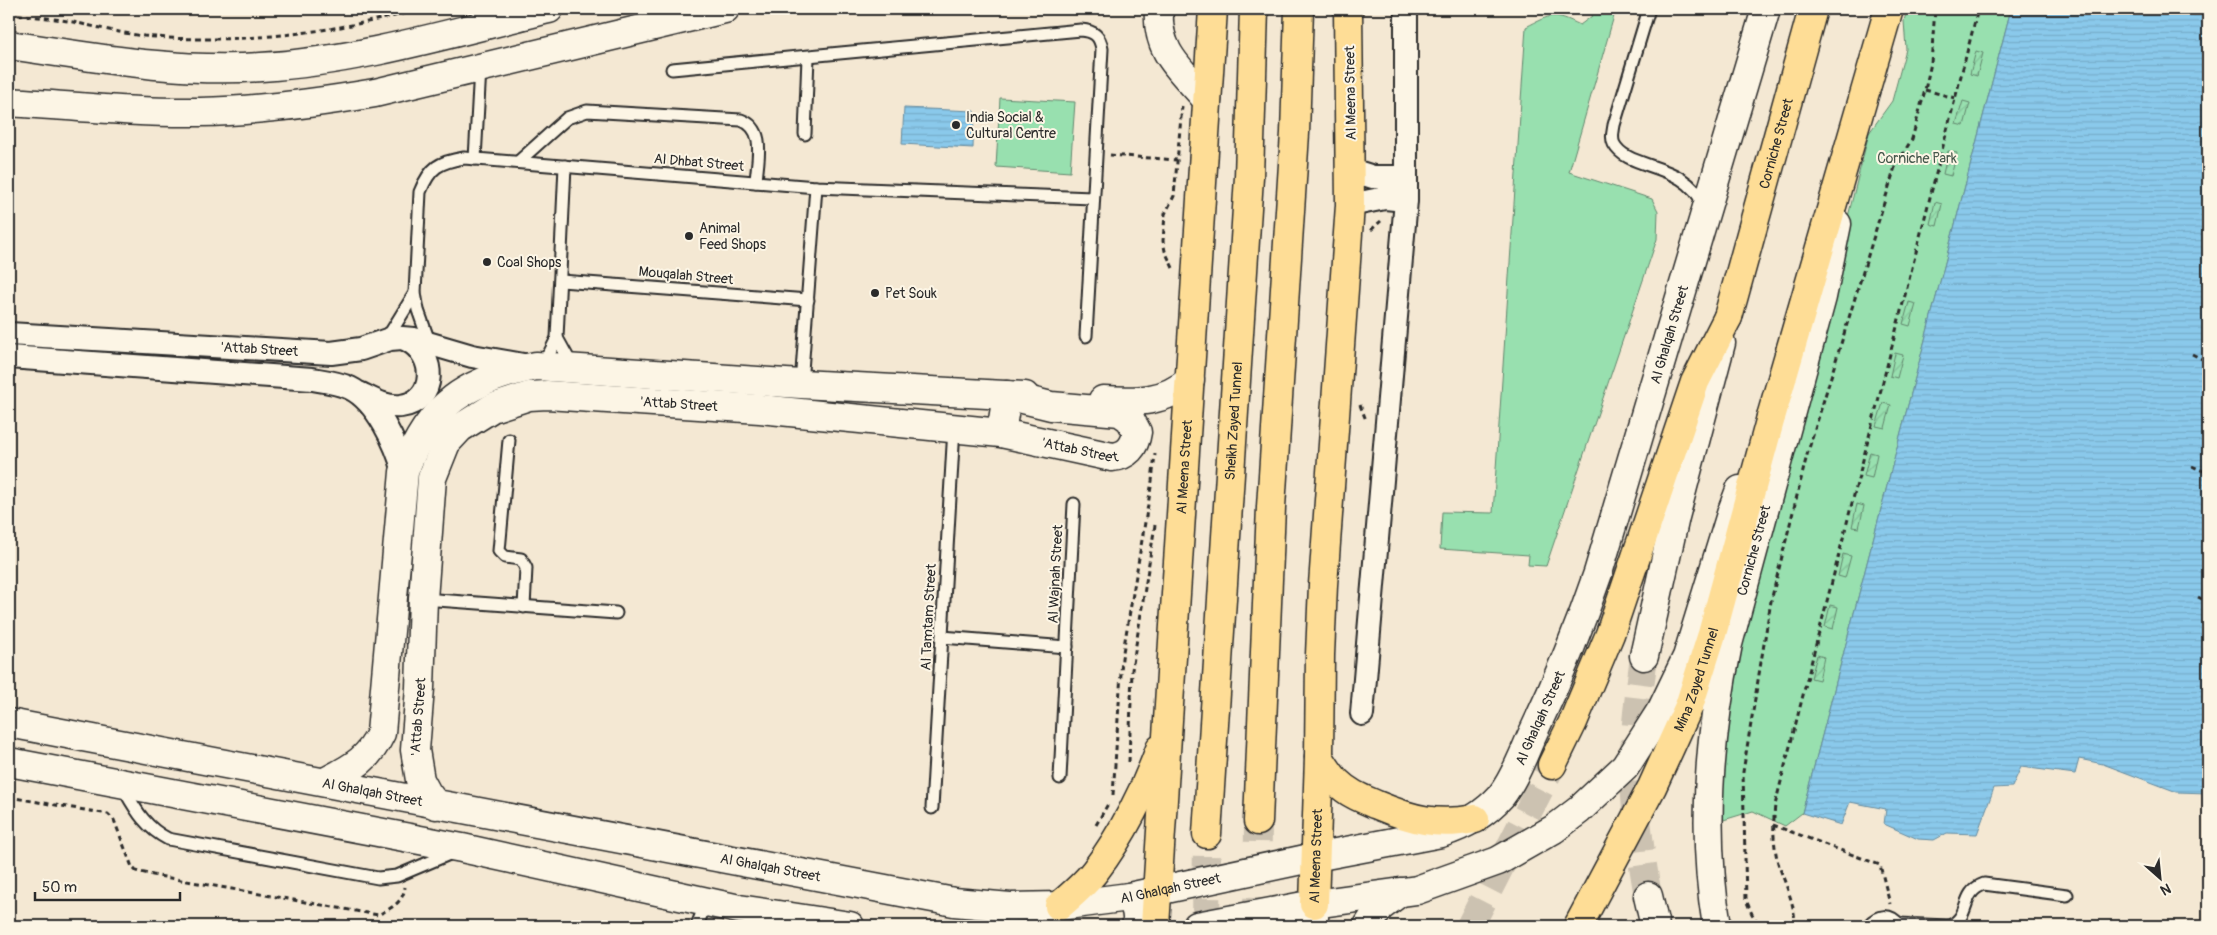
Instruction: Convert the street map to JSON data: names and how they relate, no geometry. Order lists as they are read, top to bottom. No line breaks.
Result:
{"streets":{"main road":["Al Meena Street","Corniche Street","Al Ghalqah Street","'Attab Street","Sheikh Zayed Tunnel","Mina Zayed Tunnel"],"lane":["Al Dhbat Street","Mouqalah Street","Al Wajnah Street","Al Tamtam Street"]},"crossings":[["Al Meena Street","Al Ghalqah Street"],["Al Meena Street","'Attab Street"],["Corniche Street","Mina Zayed Tunnel"],["Al Dhbat Street","'Attab Street"],["Al Ghalqah Street","'Attab Street"],["'Attab Street","Al Tamtam Street"]],"parks":["Corniche Park"],"places":["India Social & Cultural Centre","Animal Feed Shops","Coal Shops","Pet Souk"],"scale_bar":"50 m","north":"bottom right"}
